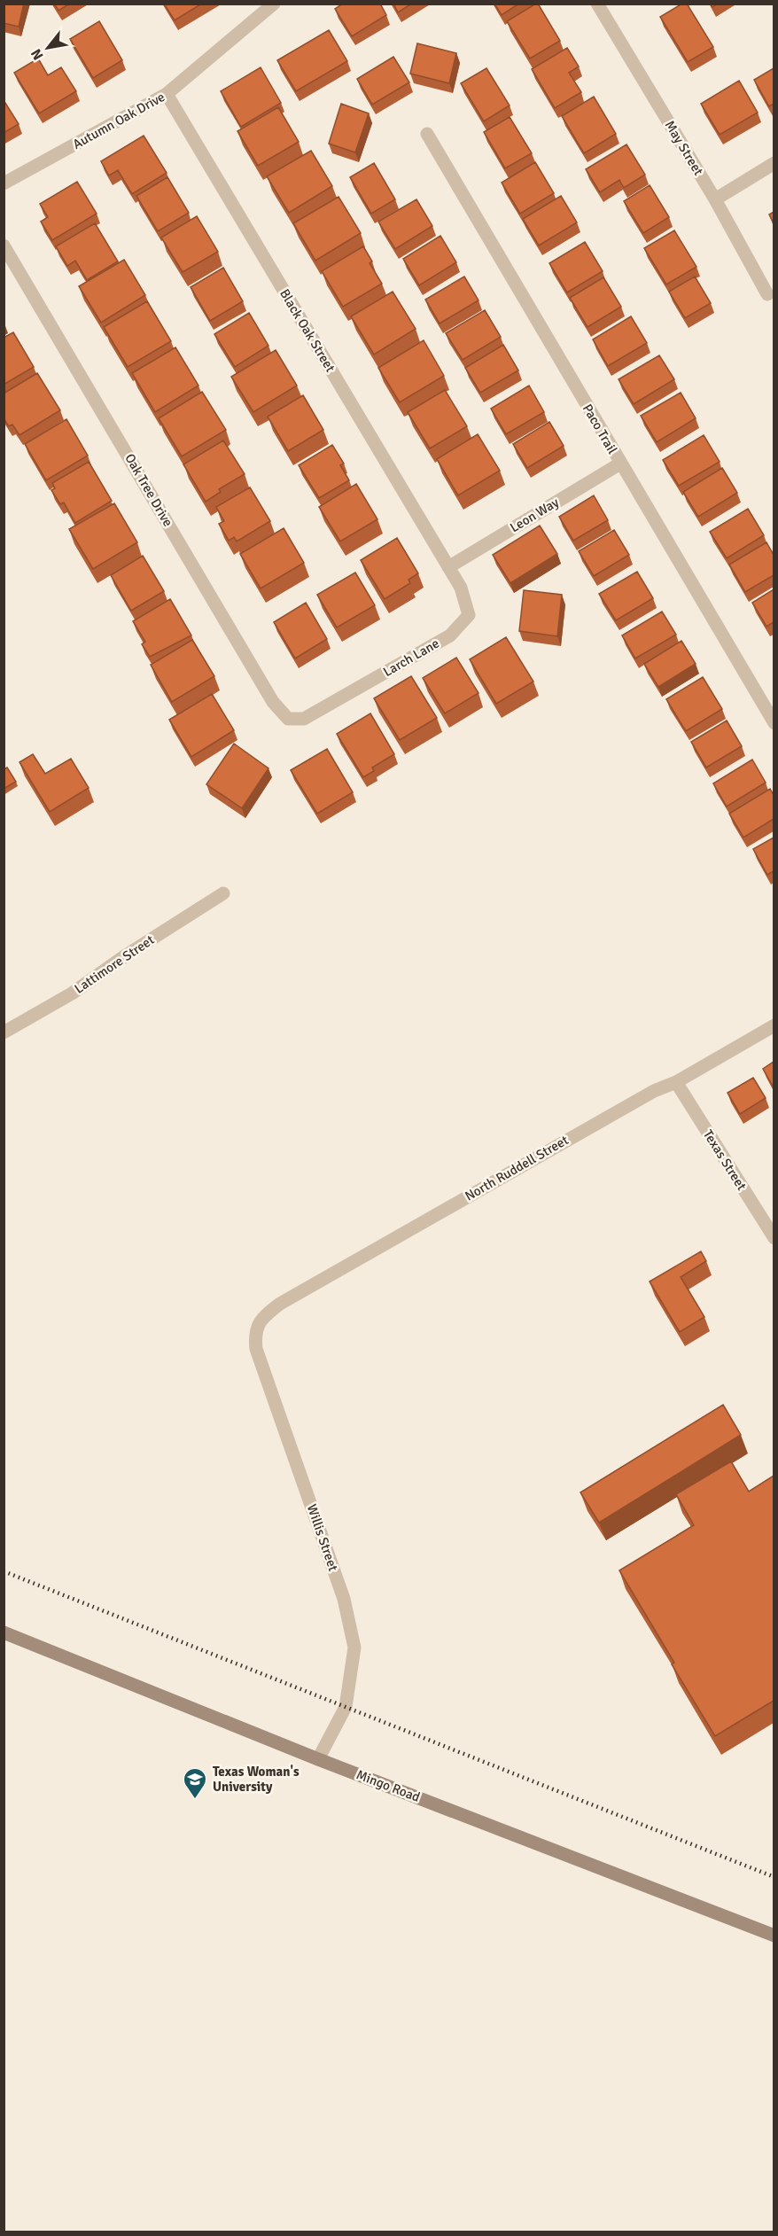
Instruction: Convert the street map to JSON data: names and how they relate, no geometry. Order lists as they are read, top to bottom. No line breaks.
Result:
{"streets":{"street":["Autumn Oak Drive","May Street","Black Oak Street","Paco Trail","Oak Tree Drive","Leon Way","Larch Lane","Lattimore Street","Texas Street","North Ruddell Street","Willis Street","Mingo Road"]},"crossings":[["Autumn Oak Drive","Black Oak Street"],["Black Oak Street","Leon Way"],["Black Oak Street","Larch Lane"],["Paco Trail","Leon Way"],["Oak Tree Drive","Larch Lane"],["Leon Way","Larch Lane"],["Texas Street","North Ruddell Street"],["North Ruddell Street","Willis Street"],["Willis Street","Mingo Road"]],"places":{"school or university":["Texas Woman's University"]},"north":"bottom left"}
